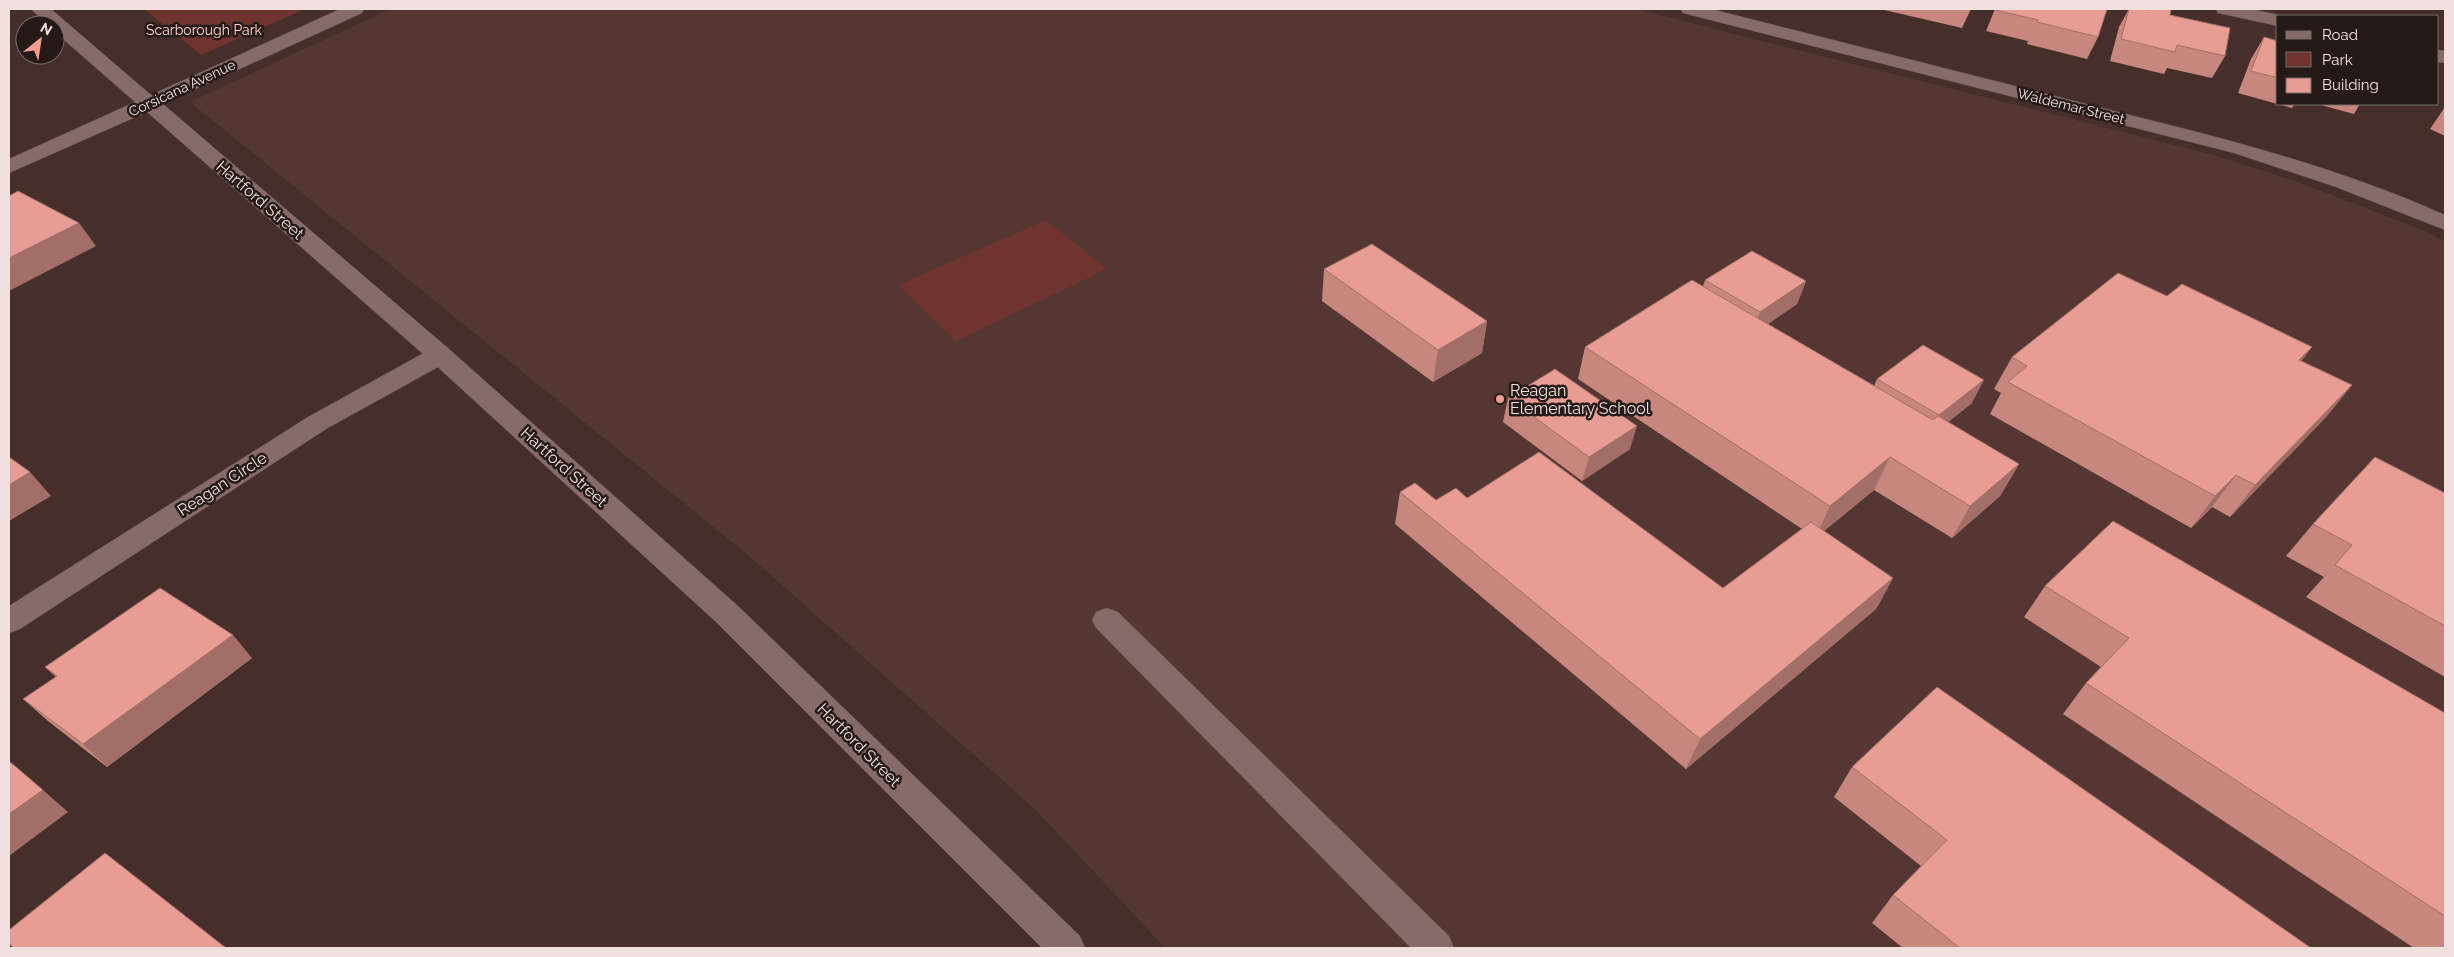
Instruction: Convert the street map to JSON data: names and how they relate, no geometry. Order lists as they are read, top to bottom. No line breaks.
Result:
{"streets":{"street":["Corsicana Avenue","Waldemar Street","Hartford Street","Reagan Circle"]},"crossings":[["Corsicana Avenue","Hartford Street"],["Hartford Street","Reagan Circle"]],"parks":["Scarborough Park"],"places":["Reagan Elementary School"],"legend":["Road","Park","Building"],"north":"top right"}
